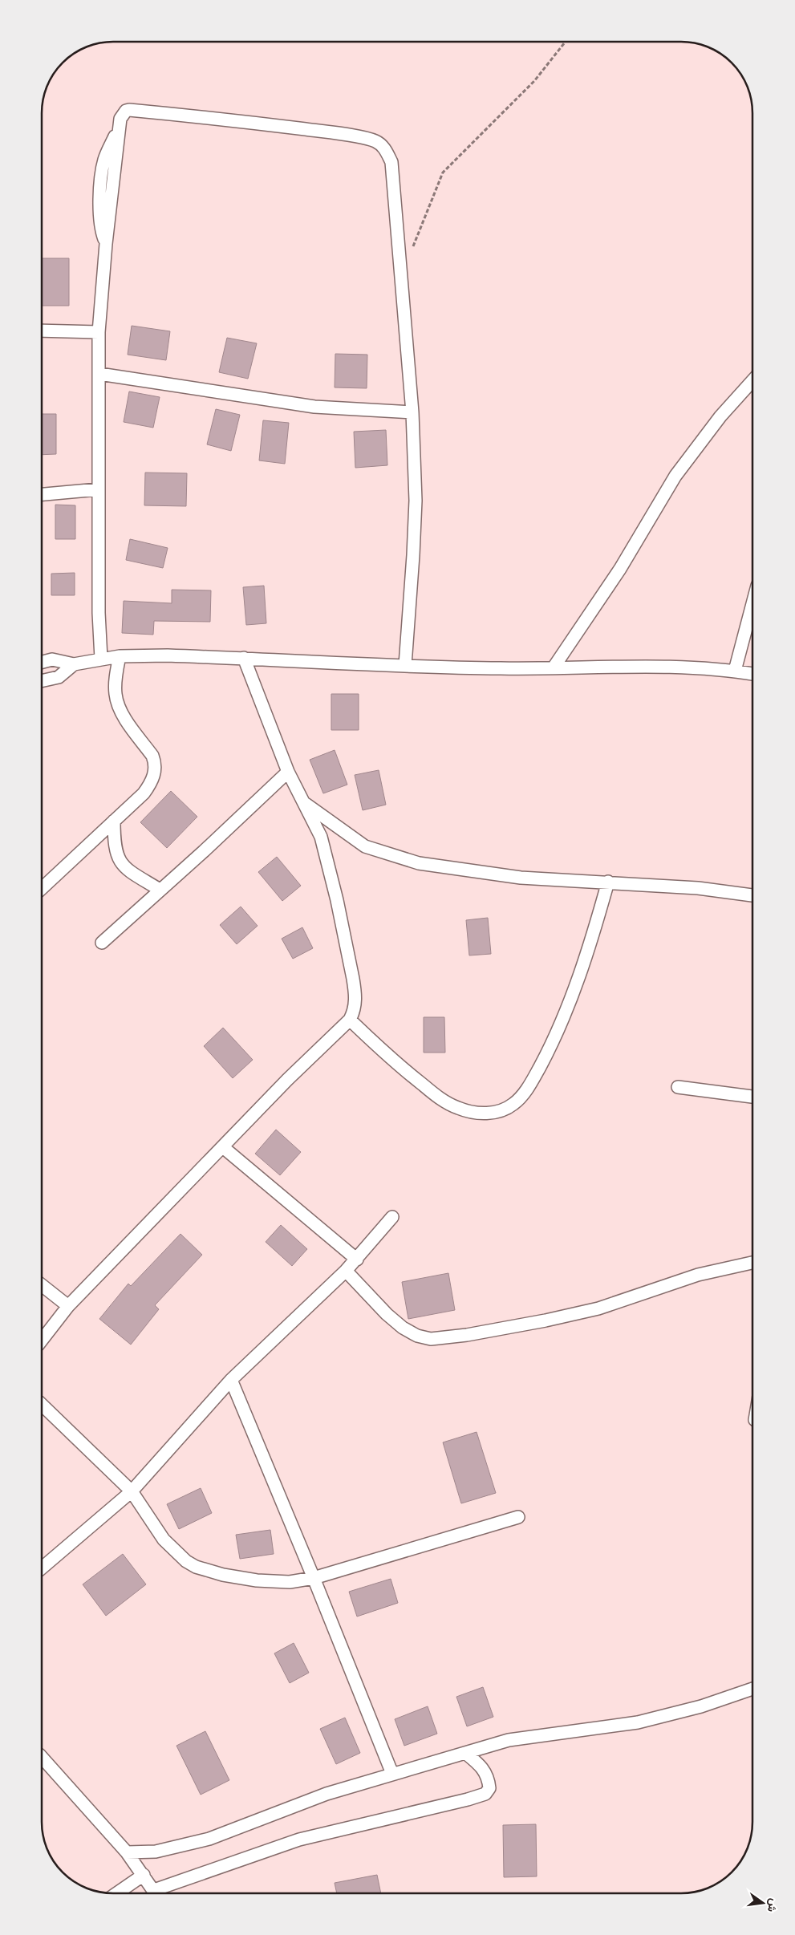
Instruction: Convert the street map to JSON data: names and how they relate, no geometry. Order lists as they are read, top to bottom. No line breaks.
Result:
{"north":"right"}
